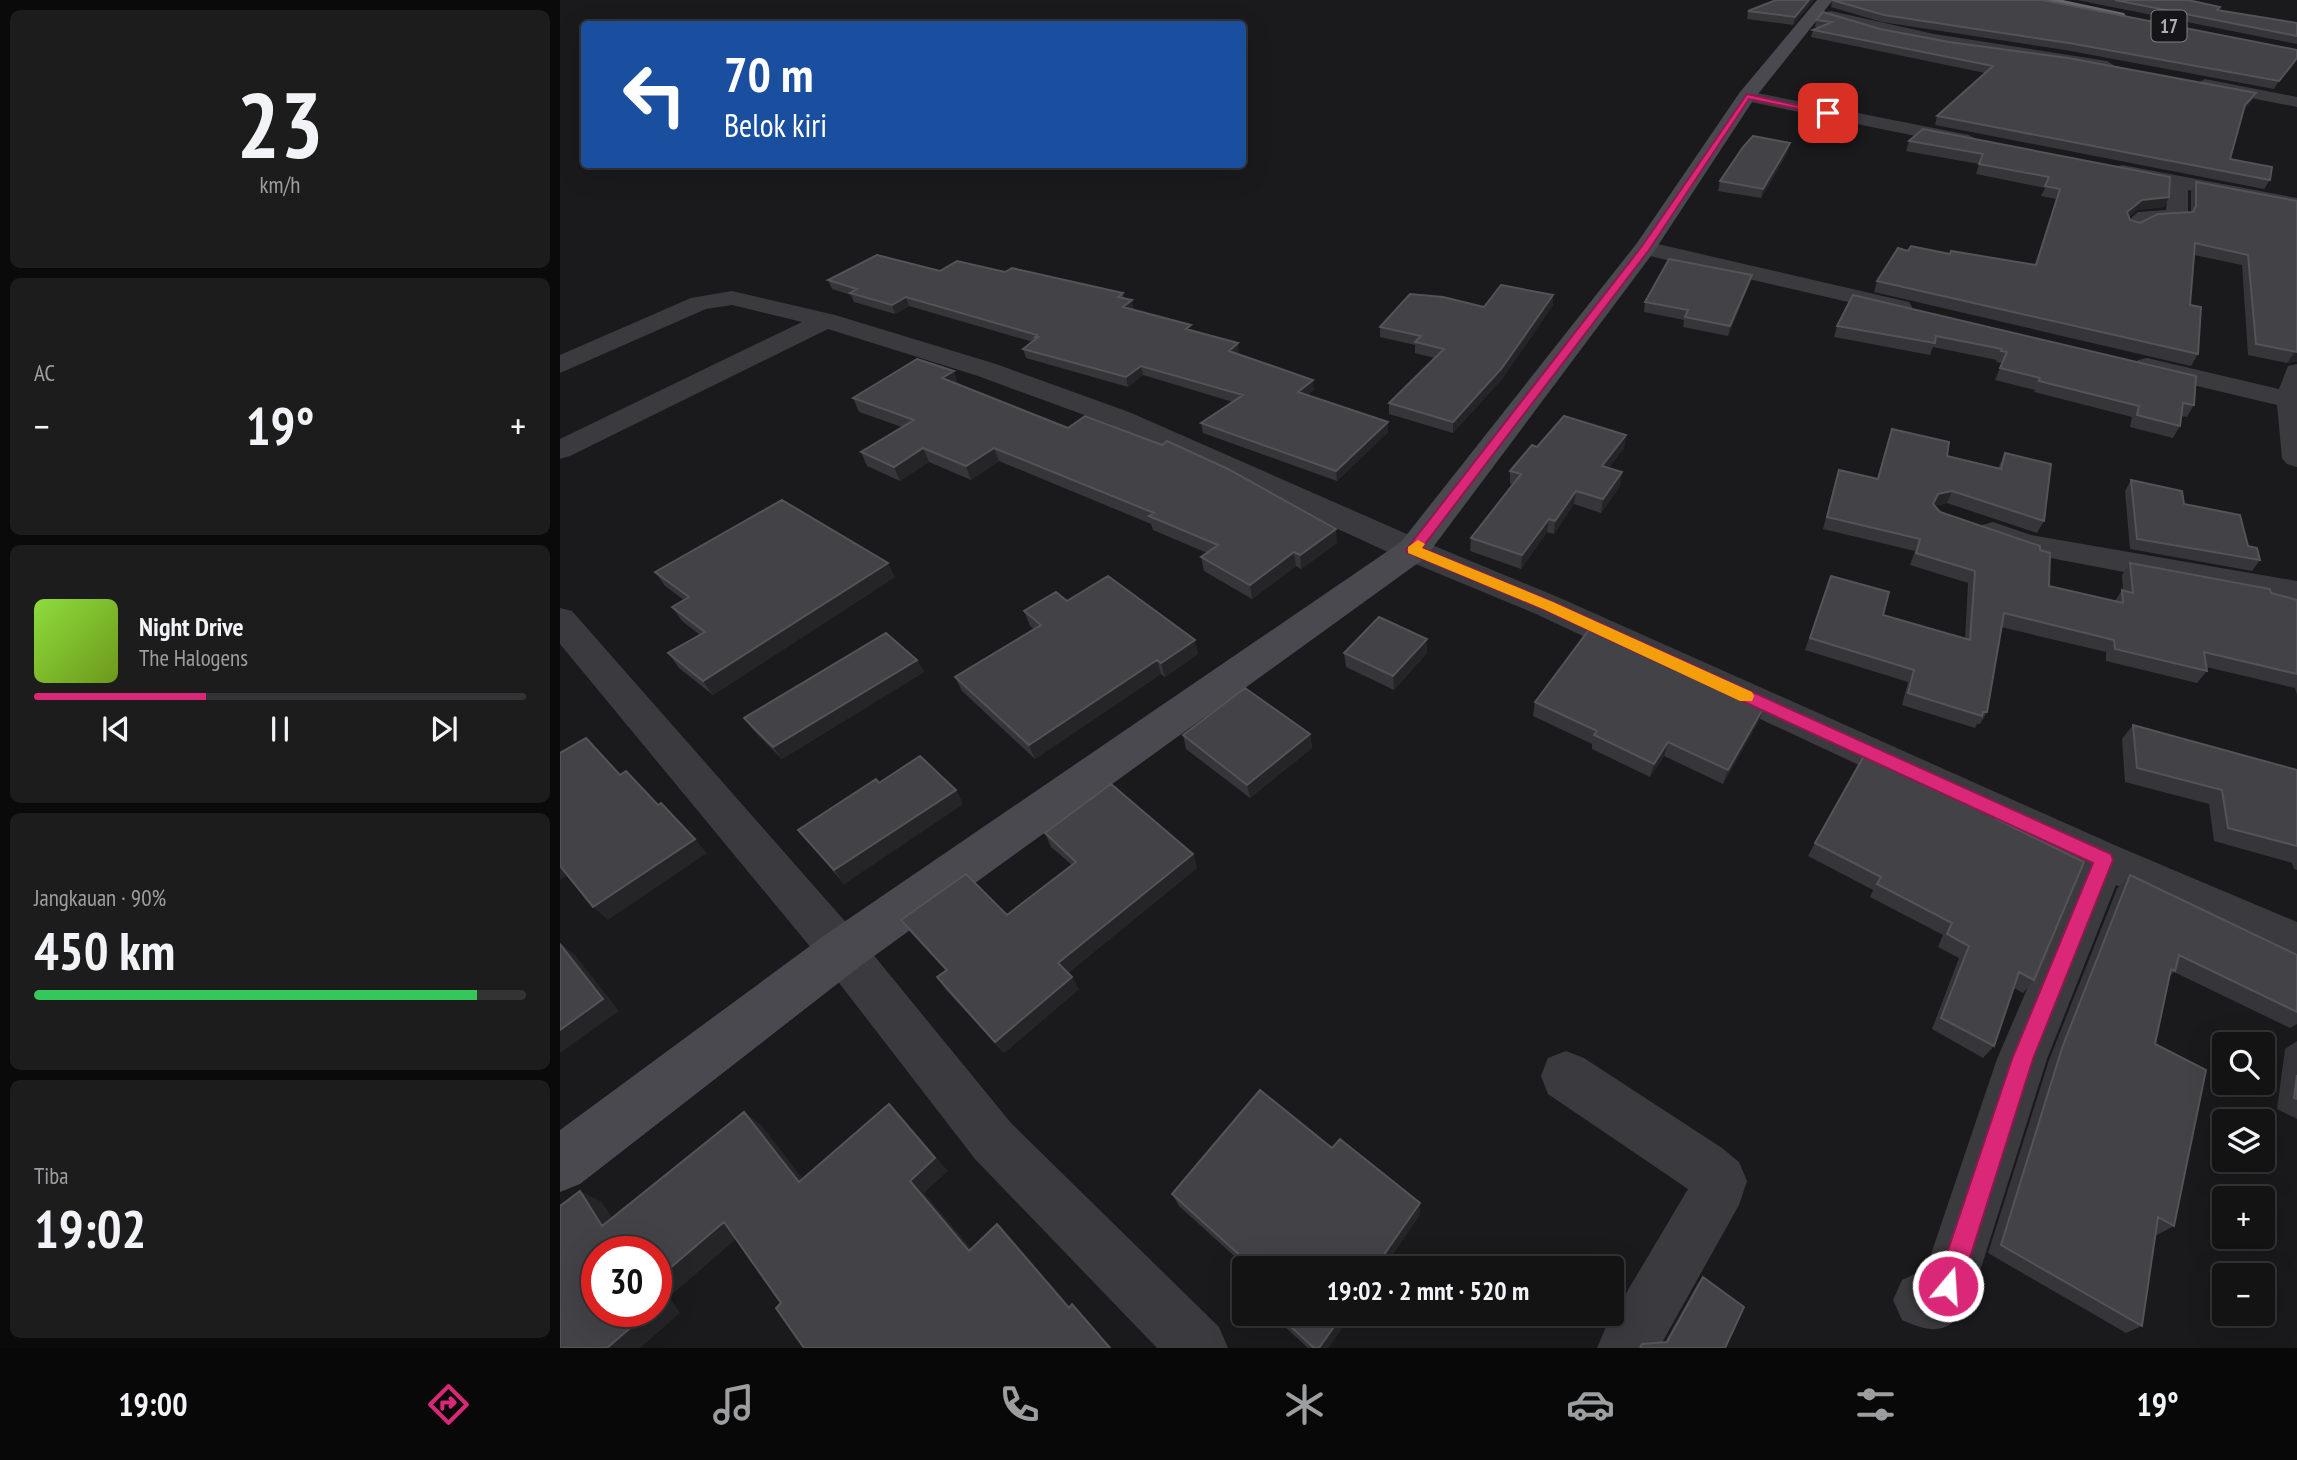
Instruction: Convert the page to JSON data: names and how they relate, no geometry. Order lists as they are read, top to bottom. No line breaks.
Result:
{"streets":{"highway":["17"]},"page":{"tile":[["23","km/h"],"AC",["Jangkauan · 90%","450 km"],["Tiba","19:02"]],"turn":["70 m","Belok kiri"],"heat":["−","19°","+"],"song":["Night Drive","The Halogens"],"map_buttons":["+","−"],"limit":"30","trip":"19:02 · 2 mnt · 520 m","tabs":["19:00","19°"]}}
